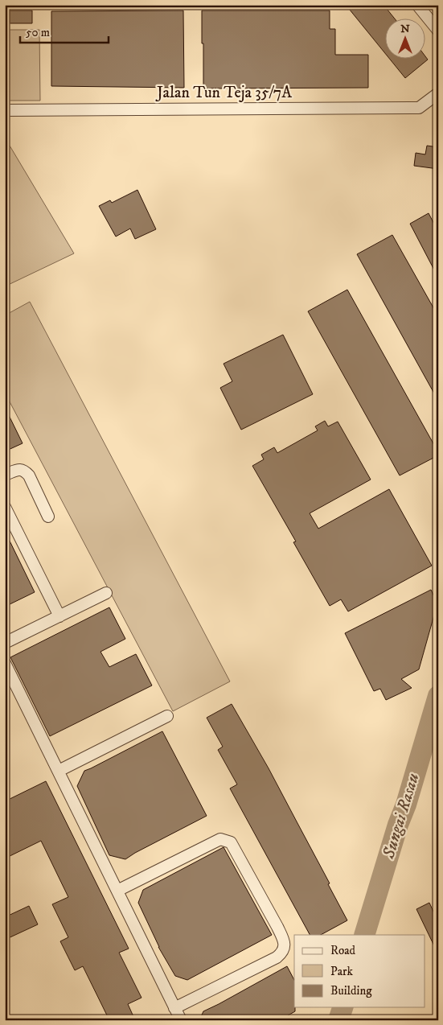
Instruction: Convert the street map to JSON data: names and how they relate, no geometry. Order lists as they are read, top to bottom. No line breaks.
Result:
{"streets":{"street":["Jalan Tun Teja 35/7A"]},"water":["Sungai Rasau"],"legend":["Road","Park","Building"],"scale_bar":"50 m","north":"top"}
